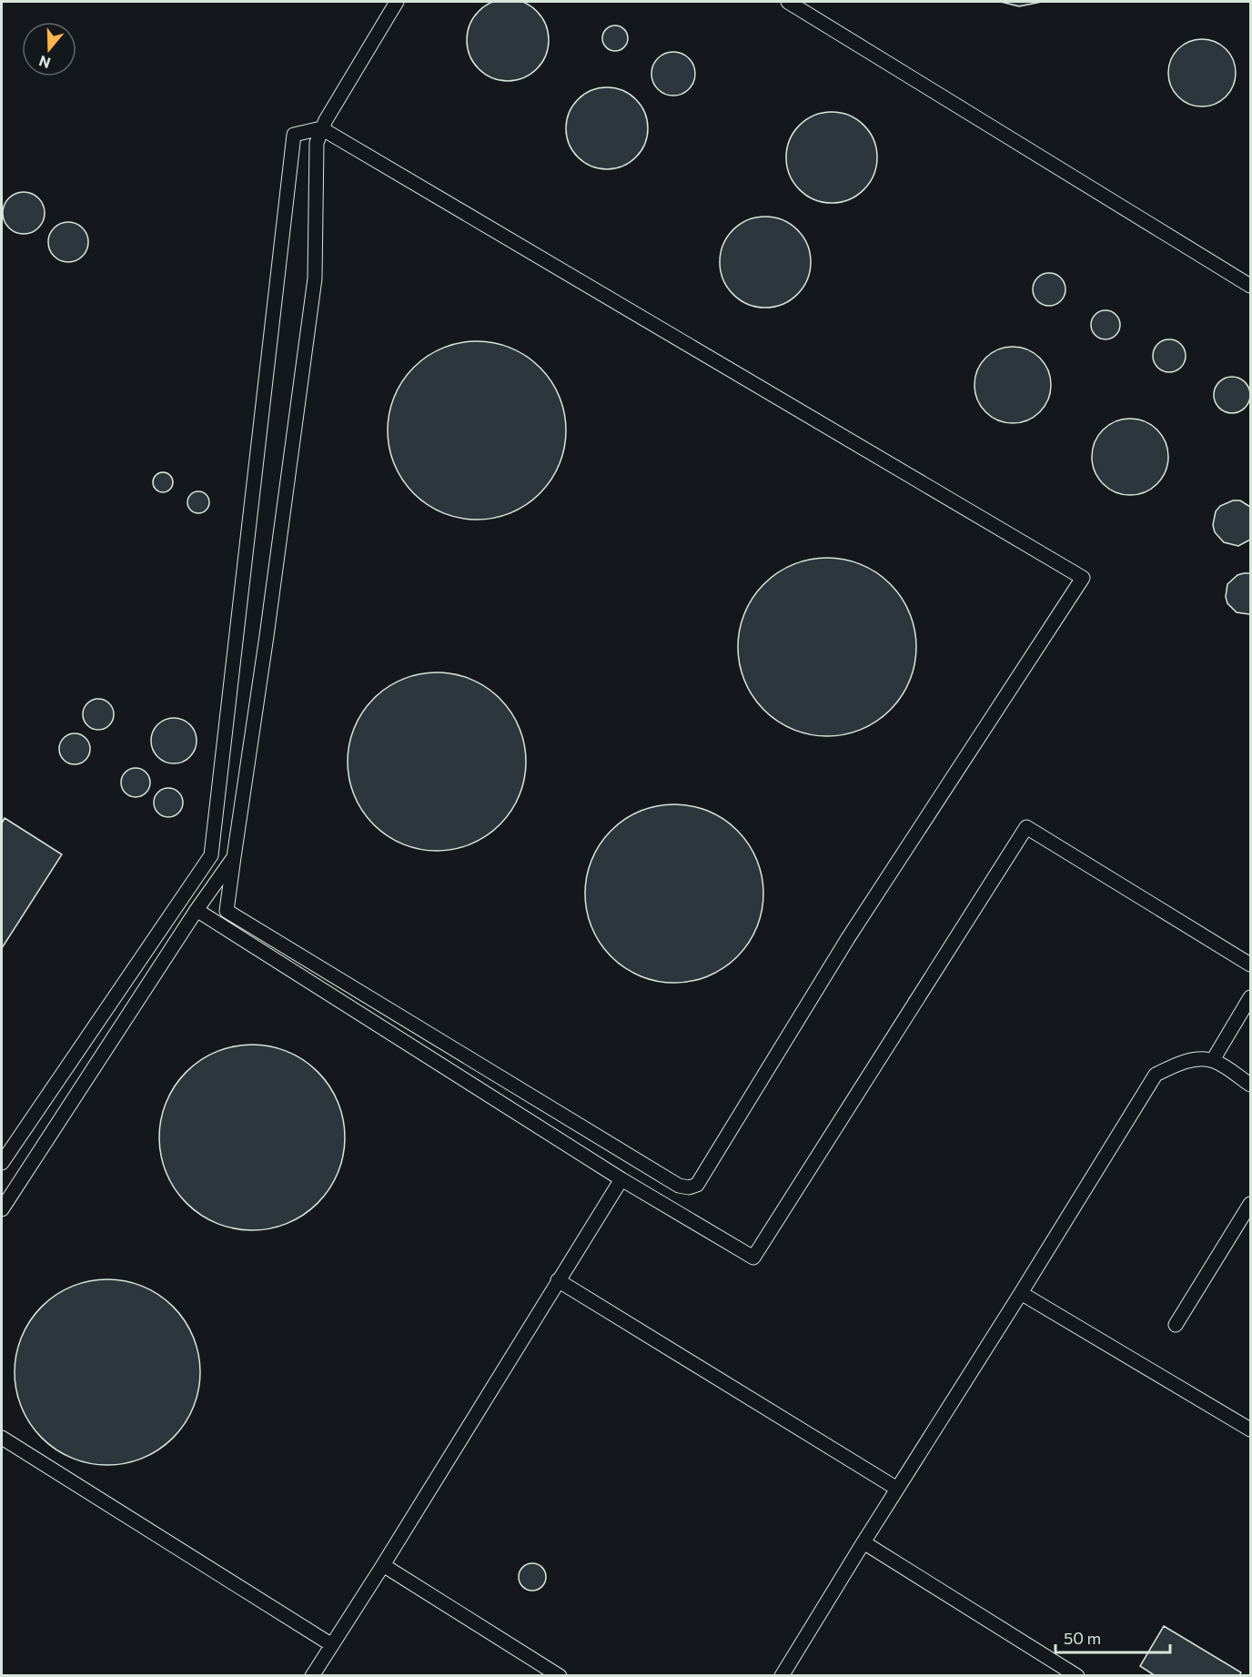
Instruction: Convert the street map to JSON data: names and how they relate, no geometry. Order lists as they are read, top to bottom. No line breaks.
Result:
{"scale_bar":"50 m","north":"bottom"}
